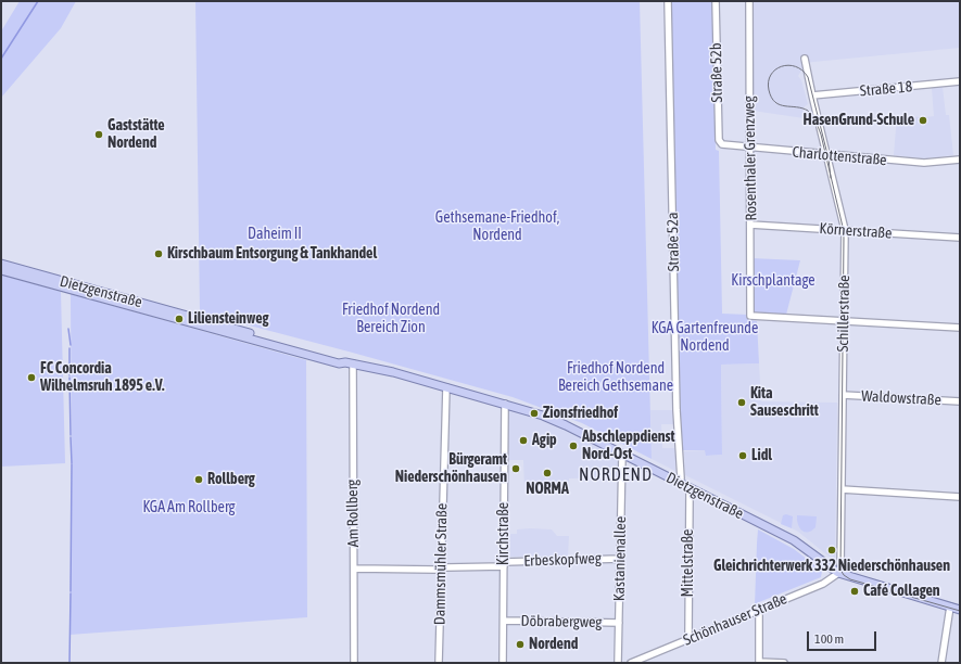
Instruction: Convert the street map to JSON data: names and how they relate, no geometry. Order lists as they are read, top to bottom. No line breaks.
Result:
{"streets":{"main road":["Dietzgenstraße"],"street":["Straße 52b","Straße 18","Charlottenstraße","Rosenthaler Grenzweg","Körnerstraße","Straße 52a","Schillerstraße","Waldowstraße","Am Rollberg","Kirchstraße","Kastanienallee","Erbeskopfweg","Mittelstraße","Dammsmühler Straße","Schönhauser Straße","Döbrabergweg"]},"crossings":[["Straße 52b","Charlottenstraße"],["Straße 18","Schillerstraße"],["Charlottenstraße","Rosenthaler Grenzweg"],["Charlottenstraße","Schillerstraße"],["Rosenthaler Grenzweg","Körnerstraße"],["Rosenthaler Grenzweg","Schillerstraße"],["Körnerstraße","Schillerstraße"],["Straße 52a","Dietzgenstraße"],["Dietzgenstraße","Schillerstraße"],["Dietzgenstraße","Am Rollberg"],["Dietzgenstraße","Kirchstraße"],["Dietzgenstraße","Kastanienallee"],["Dietzgenstraße","Mittelstraße"],["Dietzgenstraße","Dammsmühler Straße"],["Dietzgenstraße","Schönhauser Straße"],["Schillerstraße","Waldowstraße"],["Schillerstraße","Schönhauser Straße"],["Am Rollberg","Erbeskopfweg"],["Kirchstraße","Erbeskopfweg"],["Kirchstraße","Döbrabergweg"],["Kastanienallee","Erbeskopfweg"],["Kastanienallee","Döbrabergweg"],["Erbeskopfweg","Dammsmühler Straße"],["Mittelstraße","Schönhauser Straße"]],"districts":["NORDEND"],"parks":["Gethsemane-Friedhof, Nordend","Daheim II","Kirschplantage","Friedhof Nordend Bereich Zion","KGA Gartenfreunde Nordend","Friedhof Nordend Bereich Gethsemane","KGA Am Rollberg"],"places":["HasenGrund-Schule","Gaststätte Nordend","Kirschbaum Entsorgung & Tankhandel","Liliensteinweg","FC Concordia Wilhelmsruh 1895 e.V.","Kita Sauseschritt","Zionsfriedhof","Agip","Abschleppdienst Nord-Ost","Lidl","Bürgeramt Niederschönhausen","NORMA","Rollberg","Gleichrichterwerk 332 Niederschönhausen","Café Collagen","Nordend"],"scale_bar":"100 m"}
